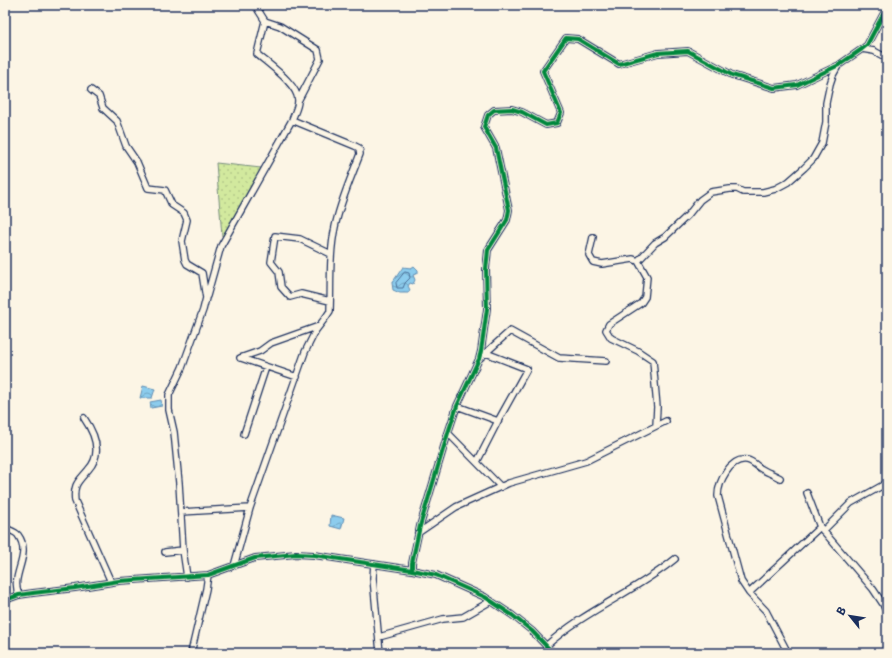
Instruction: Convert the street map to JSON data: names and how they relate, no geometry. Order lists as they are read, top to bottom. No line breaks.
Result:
{"north":"top left"}
